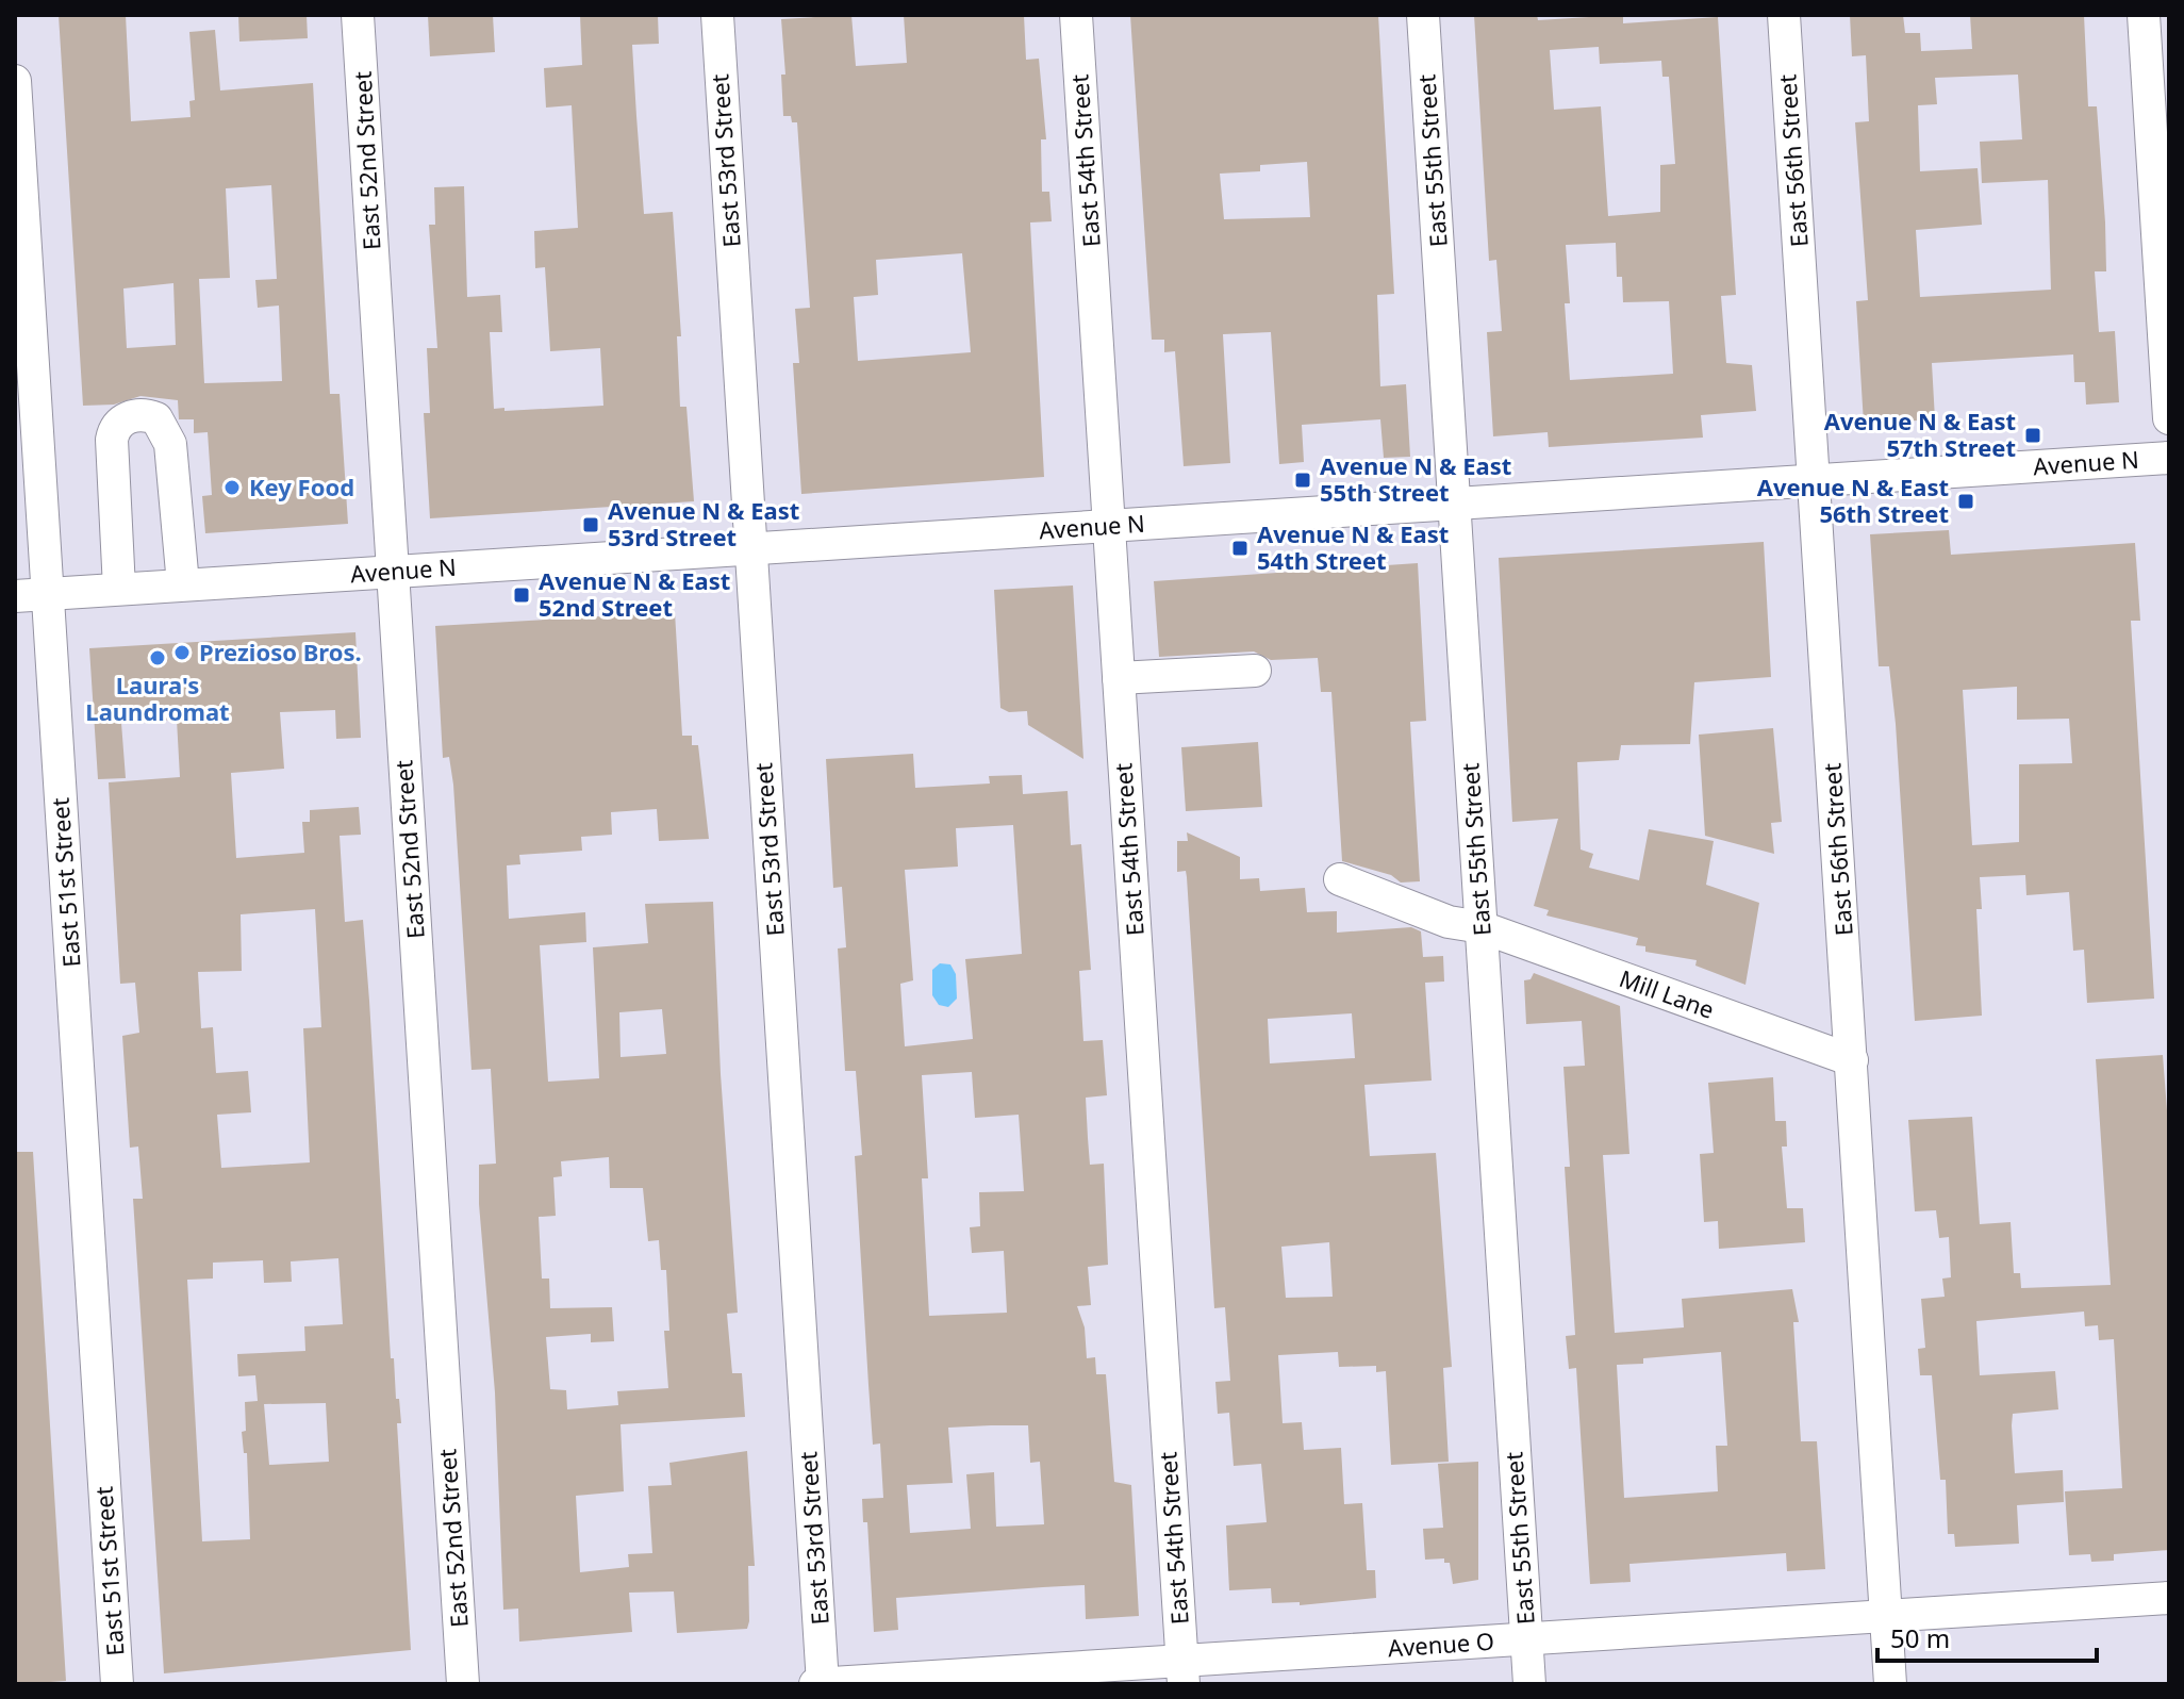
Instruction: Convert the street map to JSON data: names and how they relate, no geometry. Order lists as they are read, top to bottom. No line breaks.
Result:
{"streets":{"street":["East 52nd Street","East 53rd Street","East 54th Street","East 55th Street","East 56th Street","Avenue N","East 51st Street","Mill Lane","Avenue O"]},"crossings":[["East 52nd Street","Avenue N"],["East 53rd Street","Avenue N"],["East 53rd Street","Avenue O"],["East 54th Street","Avenue N"],["East 54th Street","Avenue O"],["East 55th Street","Avenue N"],["East 55th Street","Mill Lane"],["East 55th Street","Avenue O"],["East 56th Street","Avenue N"],["East 56th Street","Mill Lane"],["East 56th Street","Avenue O"],["Avenue N","East 51st Street"]],"places":{"transit":["Avenue N & East 57th Street","Avenue N & East 55th Street","Avenue N & East 56th Street","Avenue N & East 53rd Street","Avenue N & East 54th Street","Avenue N & East 52nd Street"],"other":["Key Food","Prezioso Bros.","Laura's Laundromat"]},"scale_bar":"50 m"}
